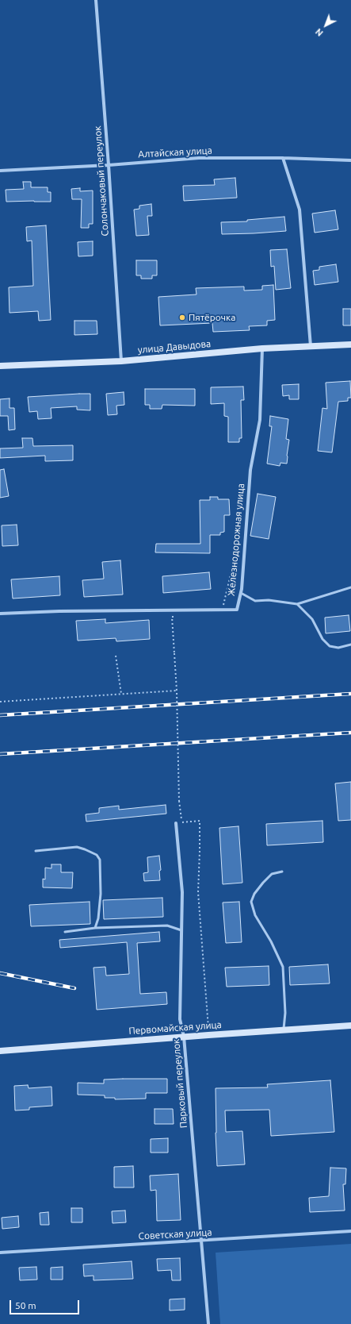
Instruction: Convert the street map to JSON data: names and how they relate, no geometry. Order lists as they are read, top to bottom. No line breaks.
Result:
{"streets":{"main road":["улица Давыдова","Первомайская улица"],"street":["Алтайская улица","Солончаковый переулок","Железнодорожная улица","Парковый переулок","Советская улица"]},"crossings":[["Алтайская улица","Солончаковый переулок"],["Солончаковый переулок","улица Давыдова"],["улица Давыдова","Железнодорожная улица"],["Первомайская улица","Парковый переулок"],["Парковый переулок","Советская улица"]],"places":["Пятёрочка"],"scale_bar":"50 m","north":"bottom left"}
